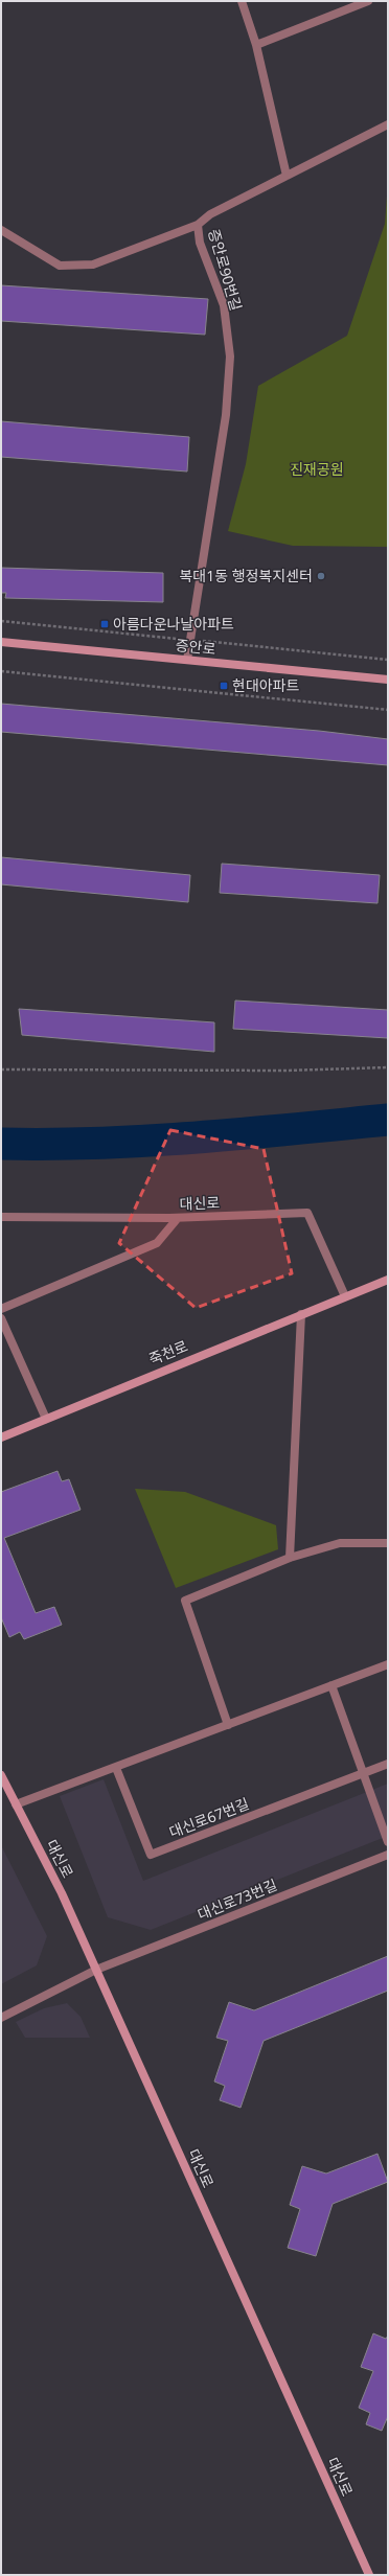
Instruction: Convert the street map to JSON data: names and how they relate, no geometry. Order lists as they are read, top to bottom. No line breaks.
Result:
{"streets":{"street":["증안로90번길","증안로","대신로","죽천로","대신로67번길","대신로73번길"]},"crossings":[["증안로90번길","증안로"],["대신로","죽천로"],["대신로","대신로73번길"]],"parks":["진재공원"],"places":{"other":["복대1동 행정복지센터"],"transit":["아름다운나날아파트","현대아파트"]}}
